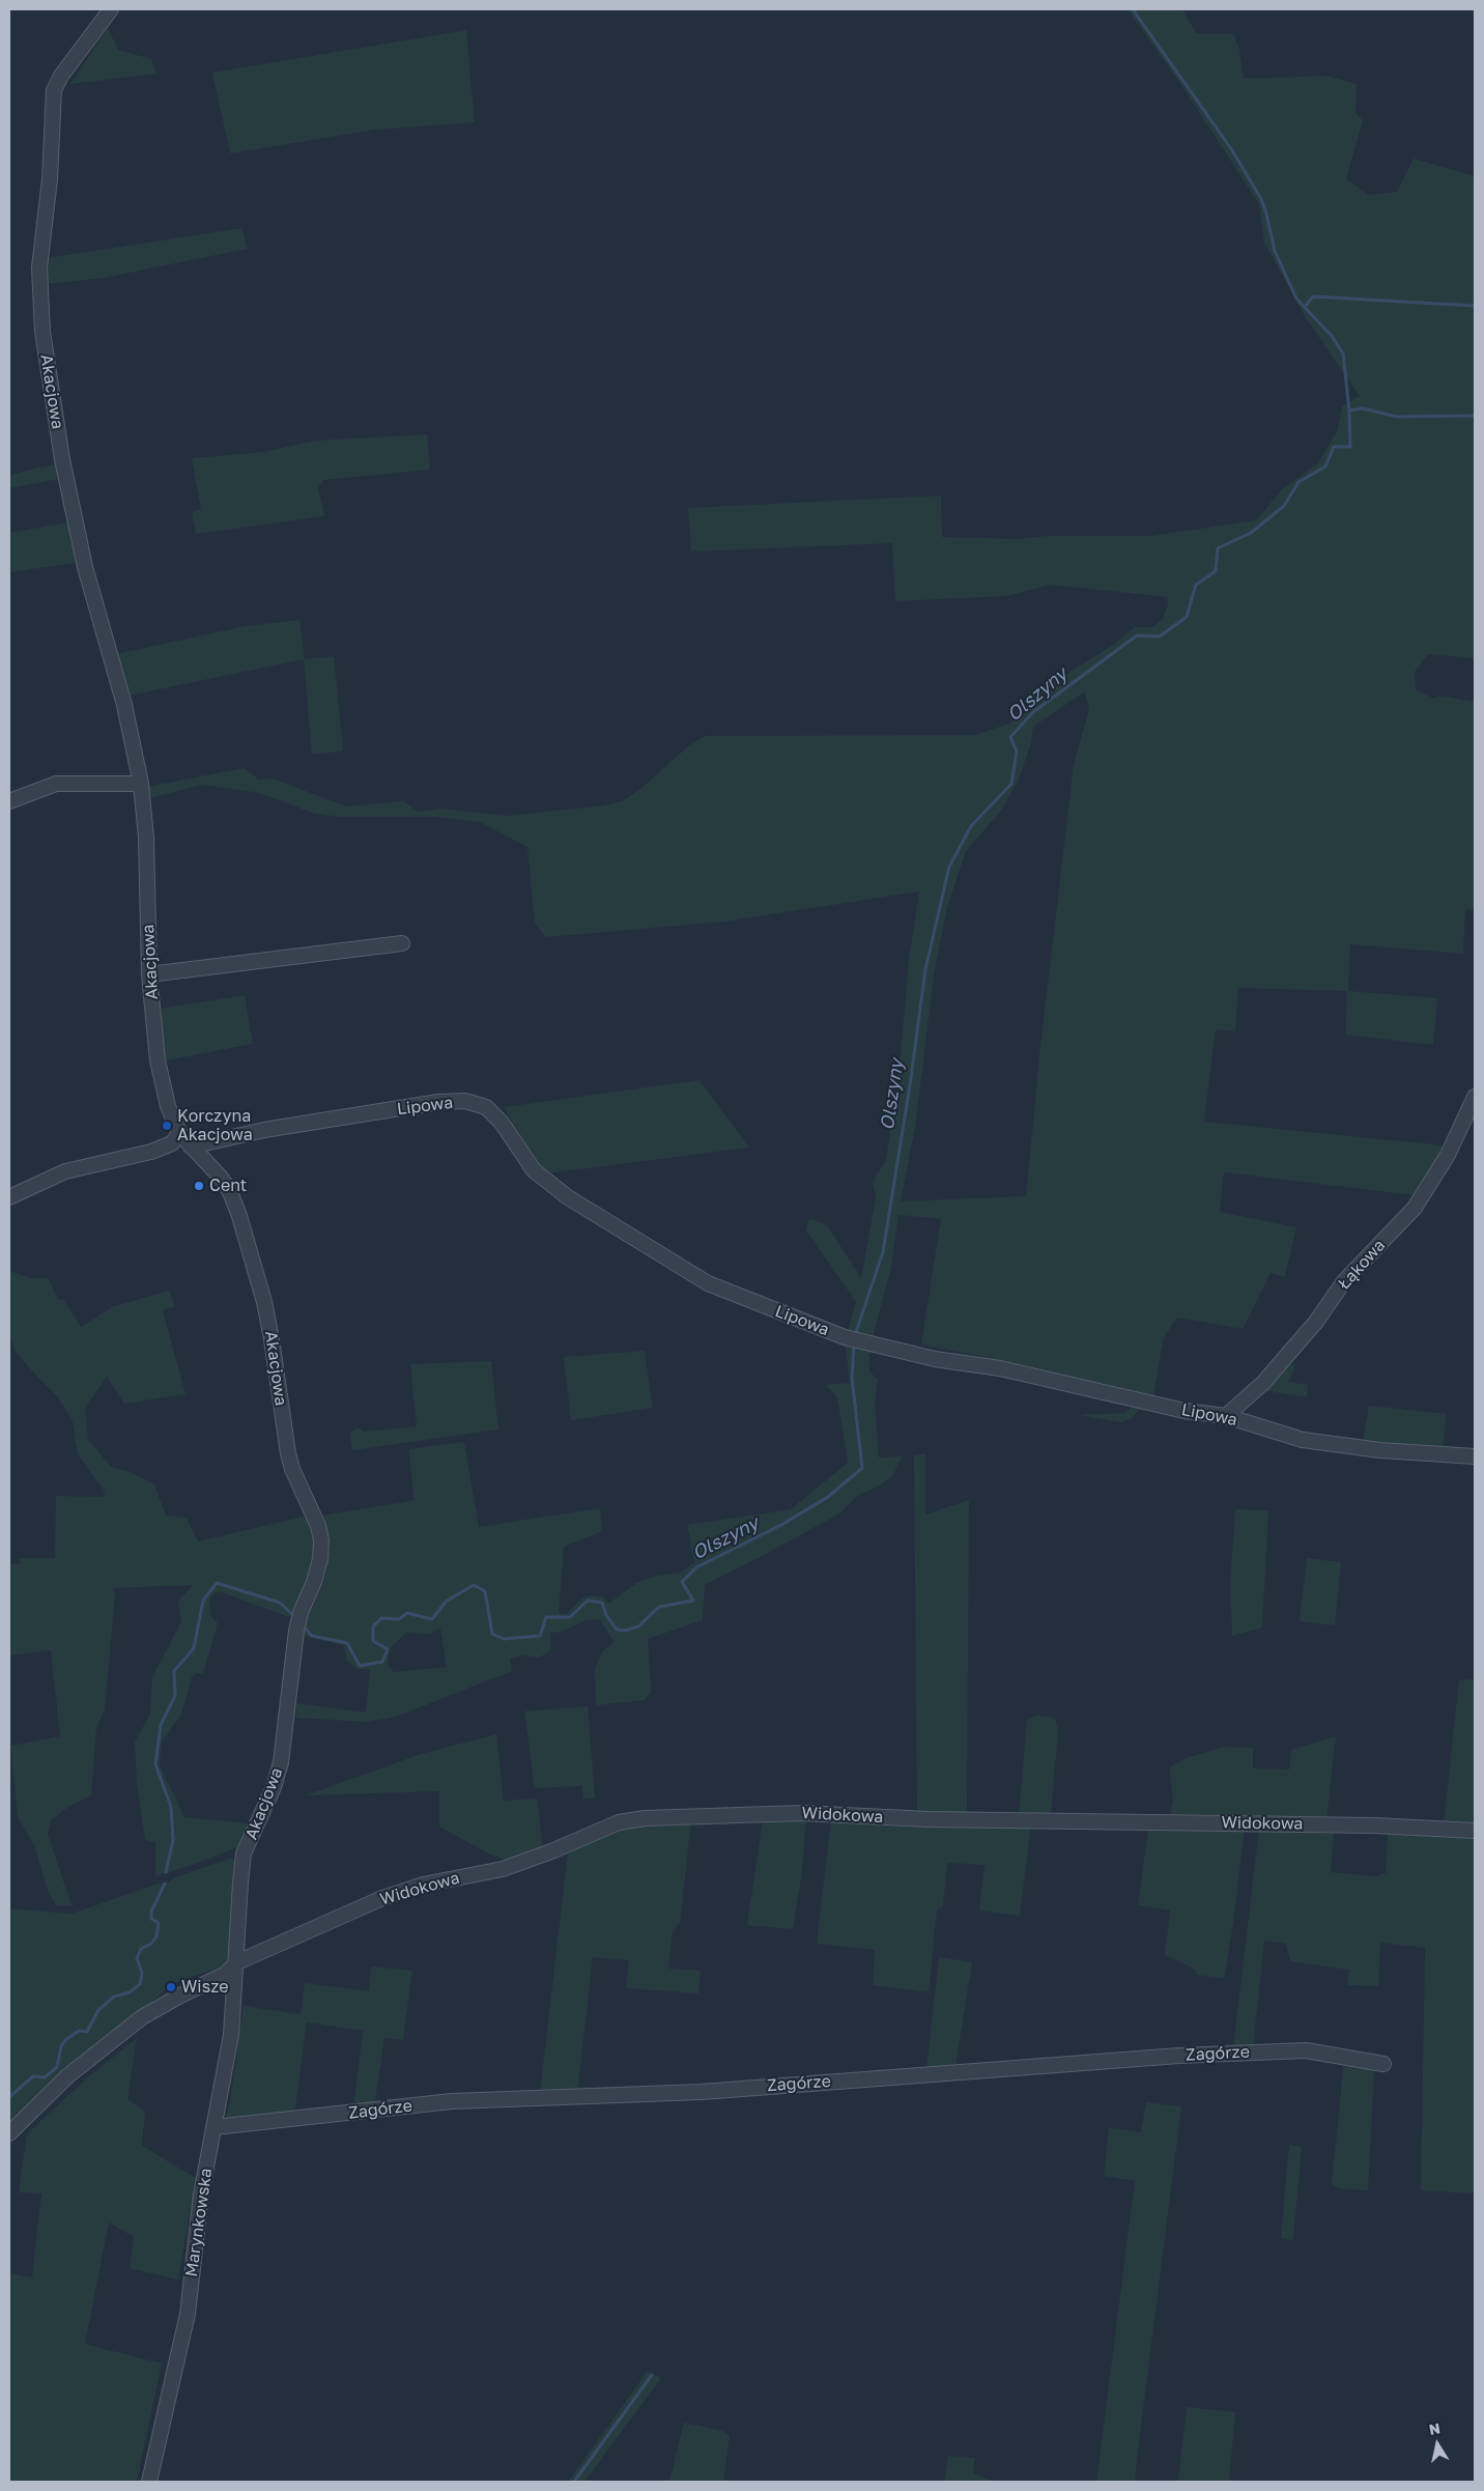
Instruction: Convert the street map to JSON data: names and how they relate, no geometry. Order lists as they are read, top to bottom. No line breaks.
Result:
{"streets":{"street":["Akacjowa","Lipowa","Łąkowa","Widokowa","Zagórze","Marynkowska"]},"crossings":[["Akacjowa","Lipowa"],["Akacjowa","Widokowa"],["Akacjowa","Marynkowska"],["Lipowa","Łąkowa"],["Widokowa","Marynkowska"],["Zagórze","Marynkowska"]],"water":["Olszyny"],"places":["Korczyna Akacjowa","Cent","Wisze"],"north":"top"}
